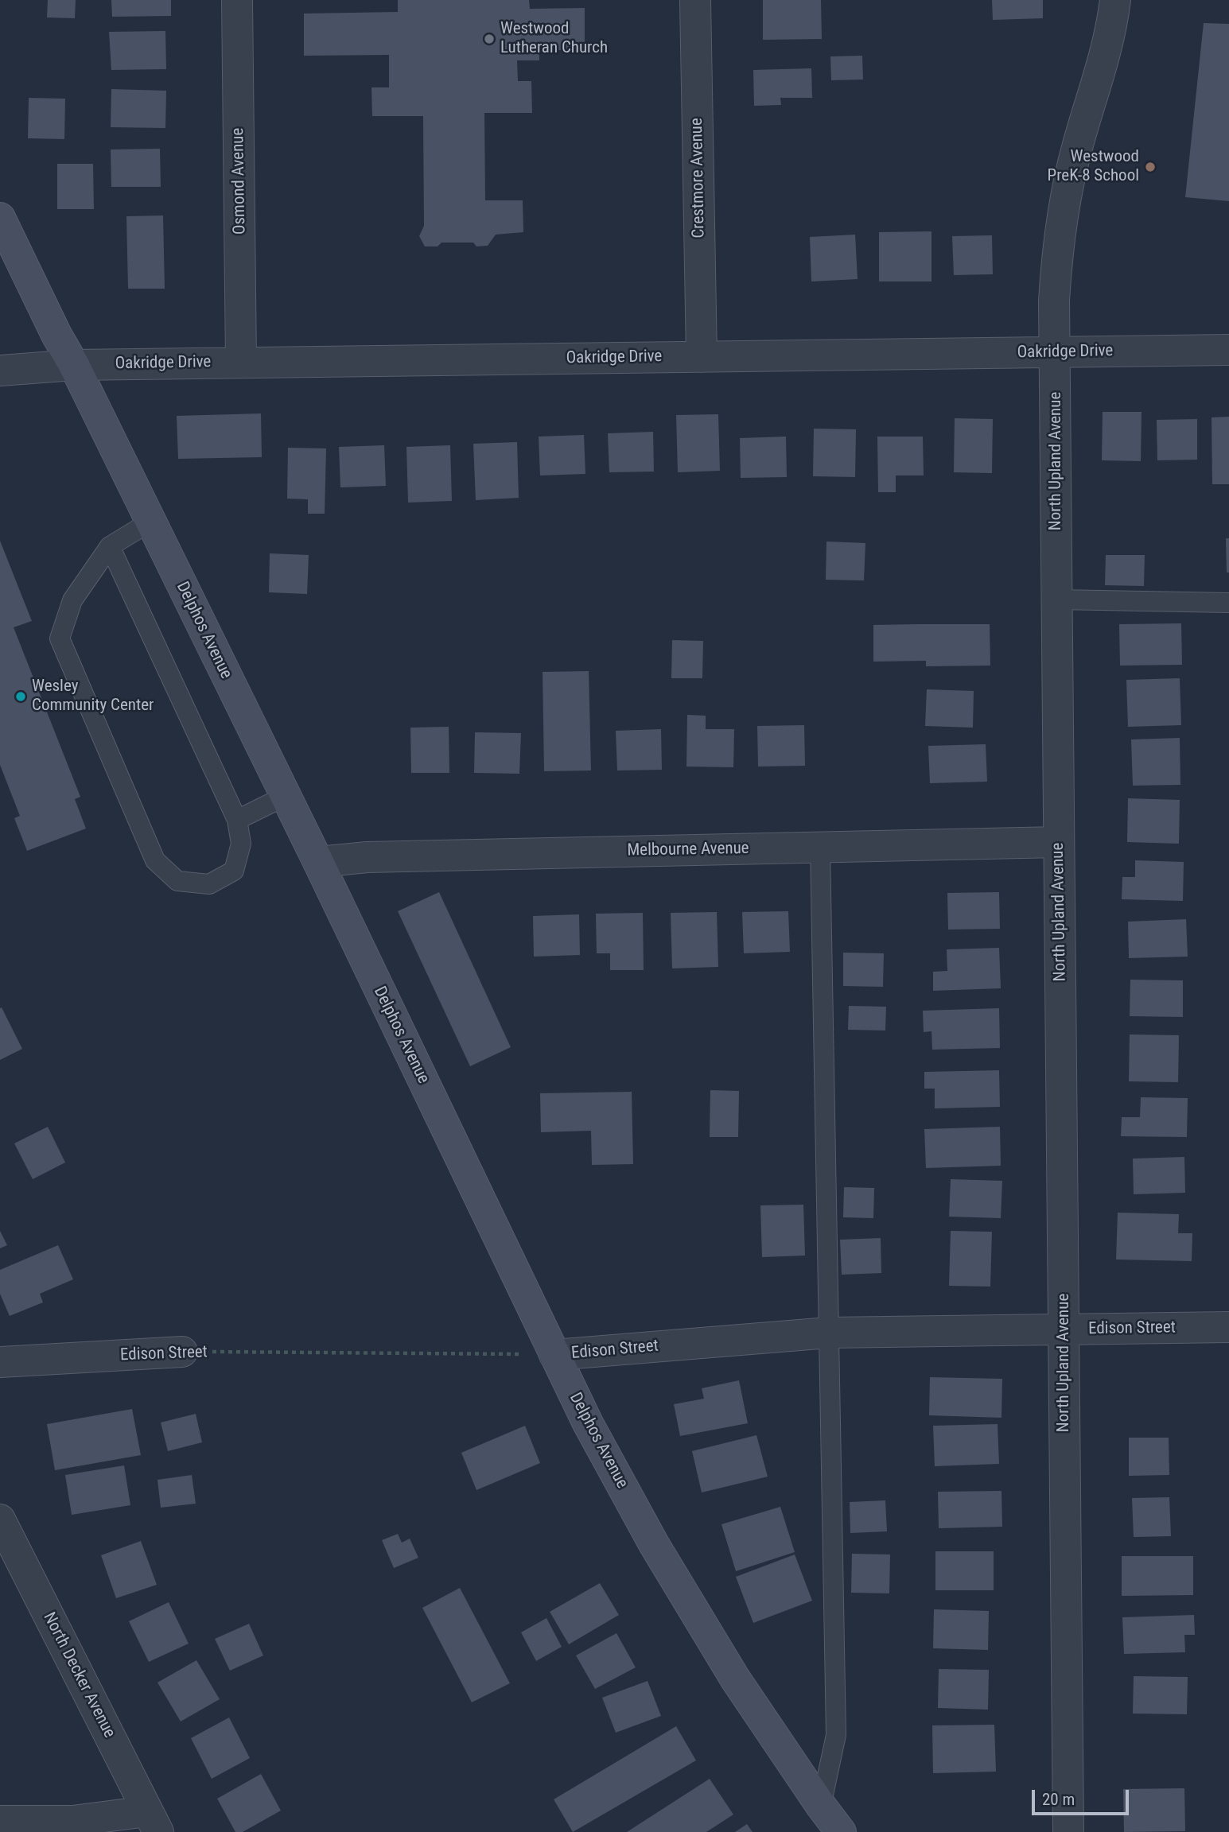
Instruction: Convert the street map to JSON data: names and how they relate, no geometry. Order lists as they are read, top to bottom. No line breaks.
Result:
{"streets":{"street":["Crestmore Avenue","Osmond Avenue","Oakridge Drive","North Upland Avenue","Delphos Avenue","Melbourne Avenue","Edison Street","North Decker Avenue"]},"crossings":[["Crestmore Avenue","Oakridge Drive"],["Osmond Avenue","Oakridge Drive"],["Oakridge Drive","North Upland Avenue"],["Oakridge Drive","Delphos Avenue"],["North Upland Avenue","Melbourne Avenue"],["North Upland Avenue","Edison Street"],["Delphos Avenue","Melbourne Avenue"],["Delphos Avenue","Edison Street"]],"places":["Westwood Lutheran Church","Westwood PreK-8 School","Wesley Community Center"],"scale_bar":"20 m"}
